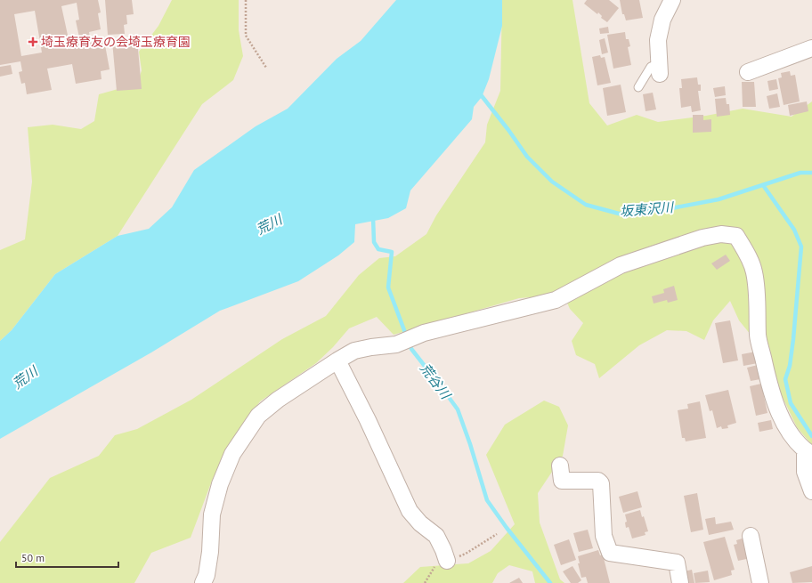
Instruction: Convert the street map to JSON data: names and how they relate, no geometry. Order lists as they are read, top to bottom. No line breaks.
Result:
{"water":["坂東沢川","荒川","荒谷川"],"places":{"health":["埼玉療育友の会埼玉療育園"]},"scale_bar":"50 m"}
